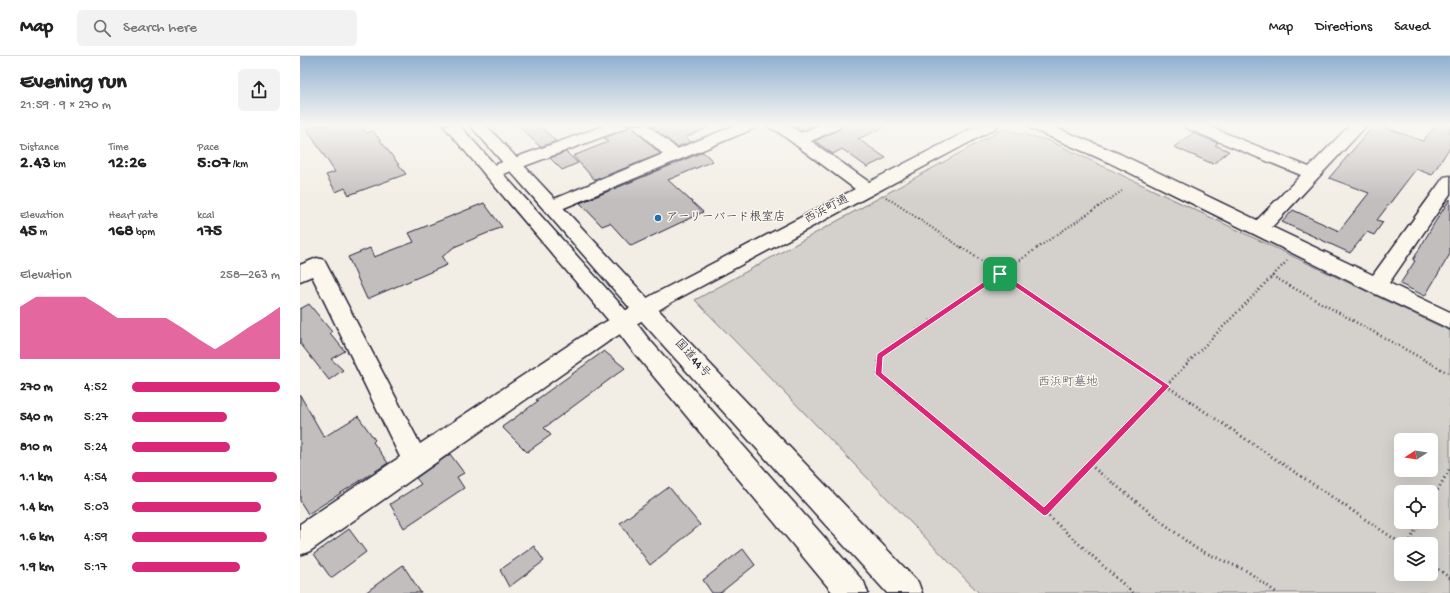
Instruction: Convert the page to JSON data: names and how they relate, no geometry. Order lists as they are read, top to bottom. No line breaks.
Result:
{"streets":{"main road":["西浜町通","国道44号"]},"crossings":[["西浜町通","国道44号"]],"parks":["西浜町墓地"],"places":["アーリーバード根室店"],"north":"left","page":{"header":"Map","search":"Search here","nav":["Map","Directions","Saved"],"heading":["Evening run","21:59 · 9 × 270 m"],"stats":[["Distance","2.43 km"],["Time","12:26"],["Pace","5:07 /km"],["Elevation","45 m"],["Heart rate","168 bpm"],["kcal","175"]],"chart":["Elevation","258–263 m"],"list":[{"name":"270 m","note":"4:52"},{"name":"540 m","note":"5:27"},{"name":"810 m","note":"5:24"},{"name":"1.1 km","note":"4:54"},{"name":"1.4 km","note":"5:03"},{"name":"1.6 km","note":"4:59"},{"name":"1.9 km","note":"5:17"}]}}
